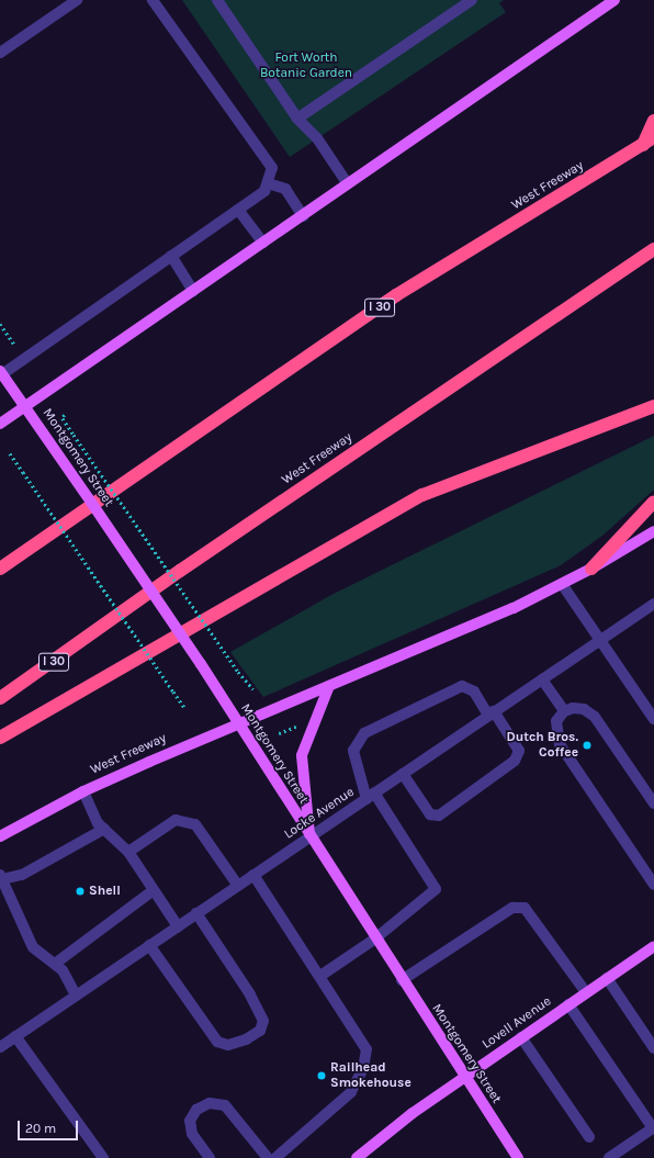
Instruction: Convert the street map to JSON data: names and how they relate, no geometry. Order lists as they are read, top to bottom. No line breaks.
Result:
{"streets":{"highway":["West Freeway","I 30"],"main road":["Montgomery Street","Lovell Avenue"],"street":["Locke Avenue"]},"crossings":[["West Freeway","Montgomery Street"],["Montgomery Street","Locke Avenue"],["Montgomery Street","Lovell Avenue"]],"parks":["Fort Worth Botanic Garden"],"places":["Dutch Bros. Coffee","Shell","Railhead Smokehouse"],"scale_bar":"20 m"}
